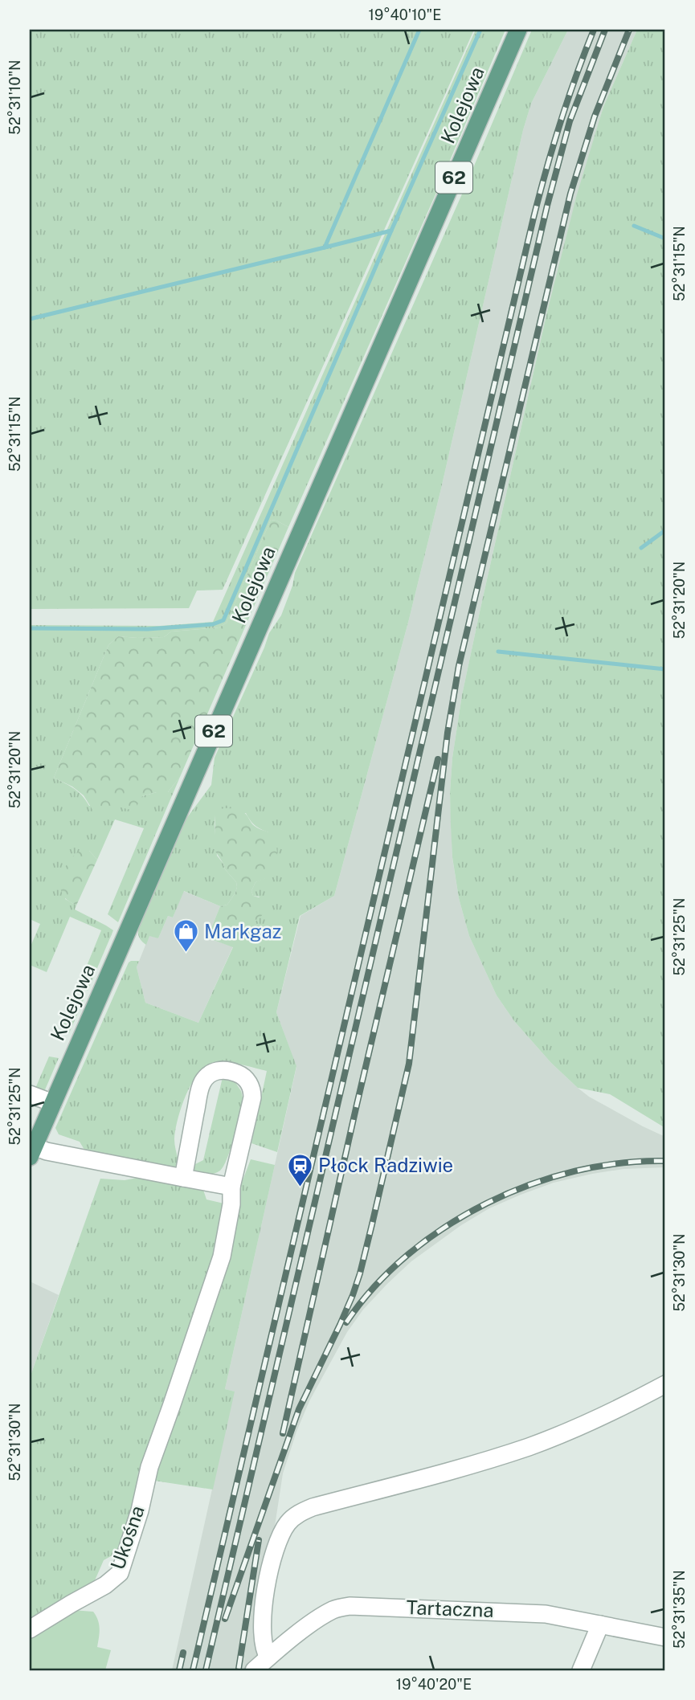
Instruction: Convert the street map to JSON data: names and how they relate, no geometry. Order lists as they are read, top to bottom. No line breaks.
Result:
{"streets":{"main road":["Kolejowa","62"],"street":["Ukośna","Tartaczna"]},"places":{"shop":["Markgaz"],"station":["Płock Radziwie"]},"coordinates":["19°40'10\"E","52°31'10\"N","52°31'15\"N","52°31'20\"N","52°31'25\"N","52°31'30\"N","52°31'35\"N","19°40'20\"E"]}
